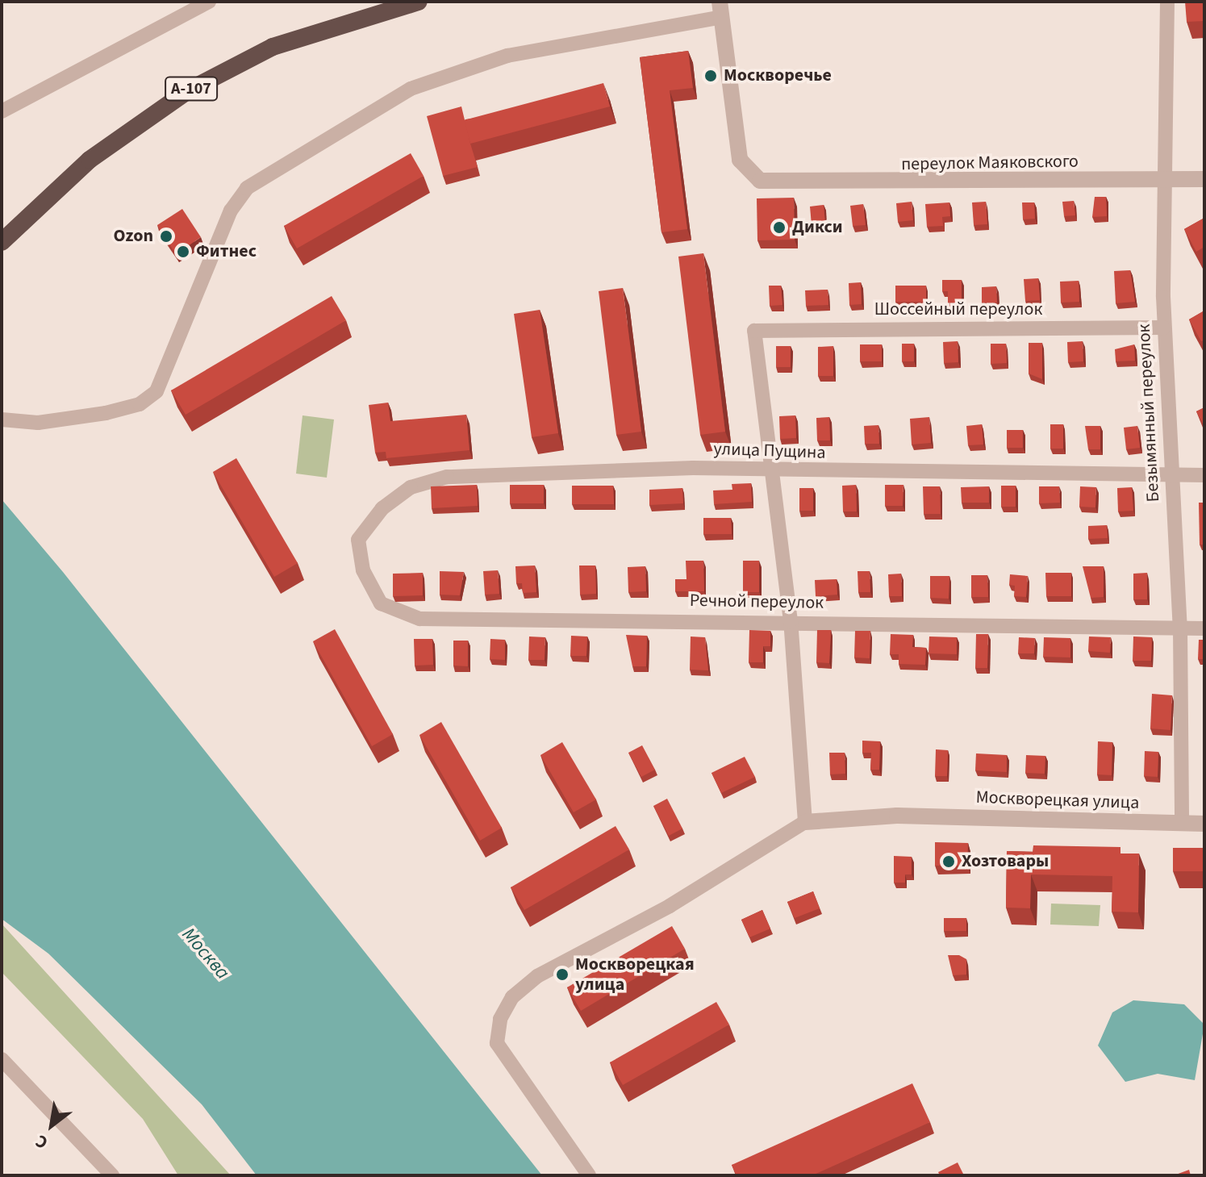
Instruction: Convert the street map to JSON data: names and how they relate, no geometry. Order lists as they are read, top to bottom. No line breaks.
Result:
{"streets":{"highway":["А-107"],"street":["переулок Маяковского","Шоссейный переулок","Безымянный переулок","улица Пущина","Речной переулок","Москворецкая улица"]},"crossings":[["переулок Маяковского","Безымянный переулок"],["Шоссейный переулок","Безымянный переулок"],["Шоссейный переулок","улица Пущина"],["Безымянный переулок","улица Пущина"],["Безымянный переулок","Речной переулок"],["Безымянный переулок","Москворецкая улица"],["улица Пущина","Речной переулок"]],"water":["Москва"],"places":["Москворечье","Дикси","Ozon","Фитнес","Хозтовары","Москворецкая улица"],"north":"bottom left"}
